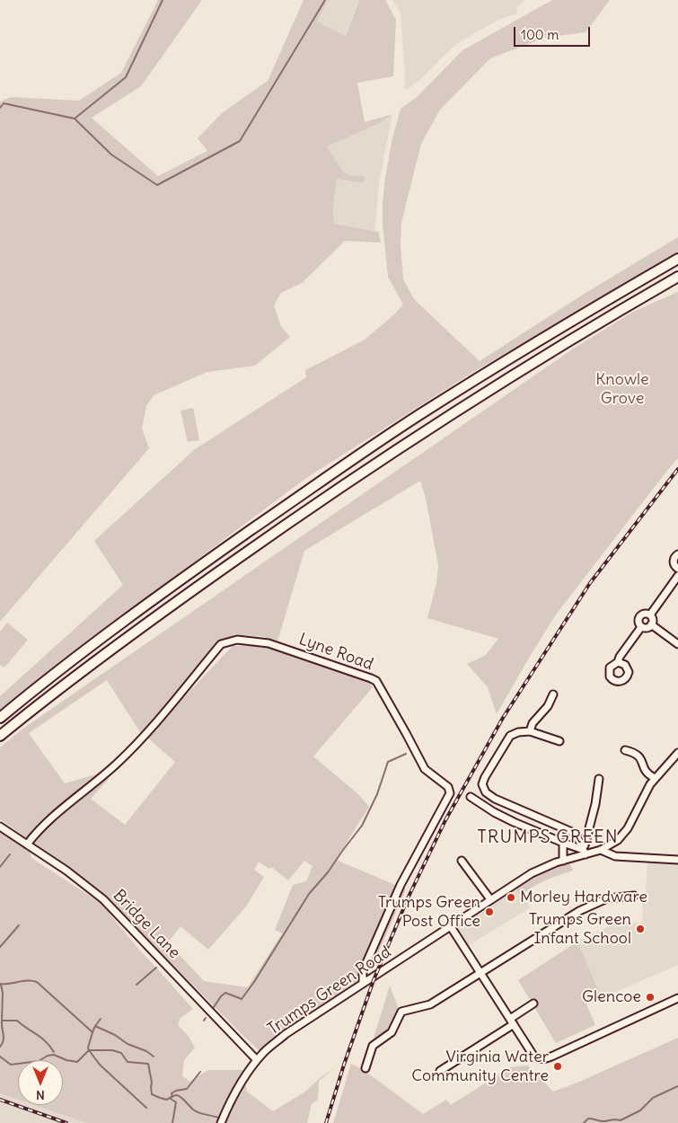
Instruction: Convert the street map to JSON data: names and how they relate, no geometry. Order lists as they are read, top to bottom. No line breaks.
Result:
{"streets":{"street":["Lyne Road","Bridge Lane","Trumps Green Road"]},"crossings":[["Lyne Road","Bridge Lane"],["Lyne Road","Trumps Green Road"],["Bridge Lane","Trumps Green Road"]],"districts":["TRUMPS GREEN"],"parks":["Knowle Grove"],"places":["Morley Hardware","Trumps Green Post Office","Trumps Green Infant School","Glencoe","Virginia Water Community Centre"],"scale_bar":"100 m","north":"bottom"}
